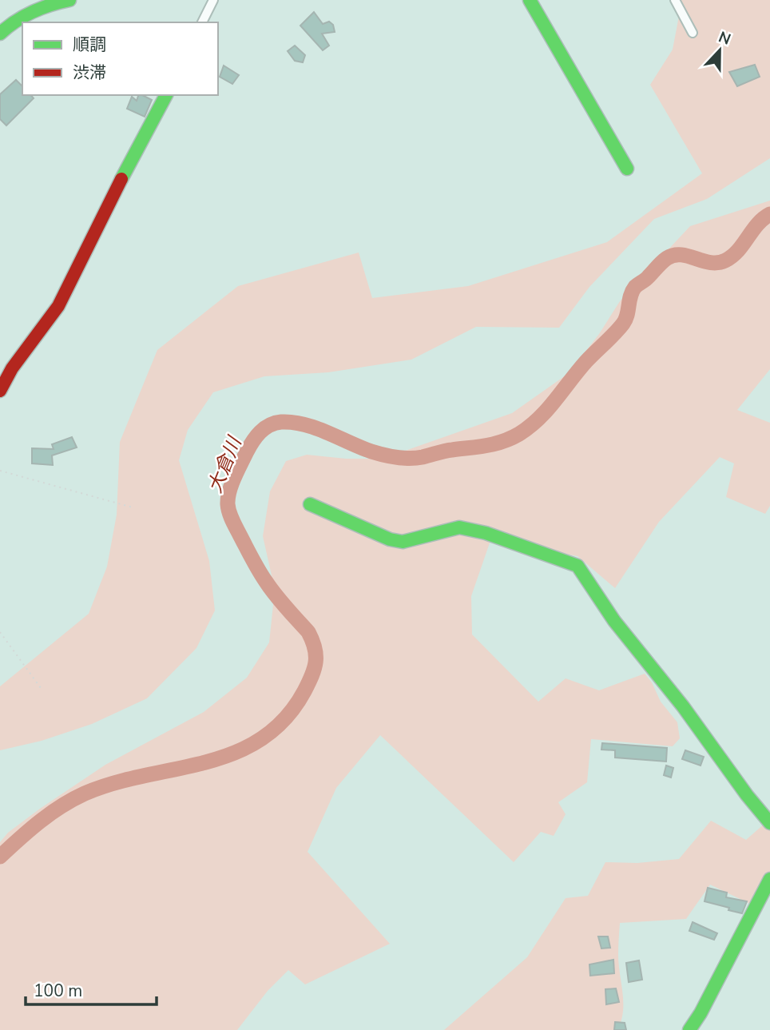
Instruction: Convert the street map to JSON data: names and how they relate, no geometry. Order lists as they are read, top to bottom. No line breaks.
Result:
{"water":["大倉川"],"legend":["順調","渋滞"],"scale_bar":"100 m","north":"top"}
